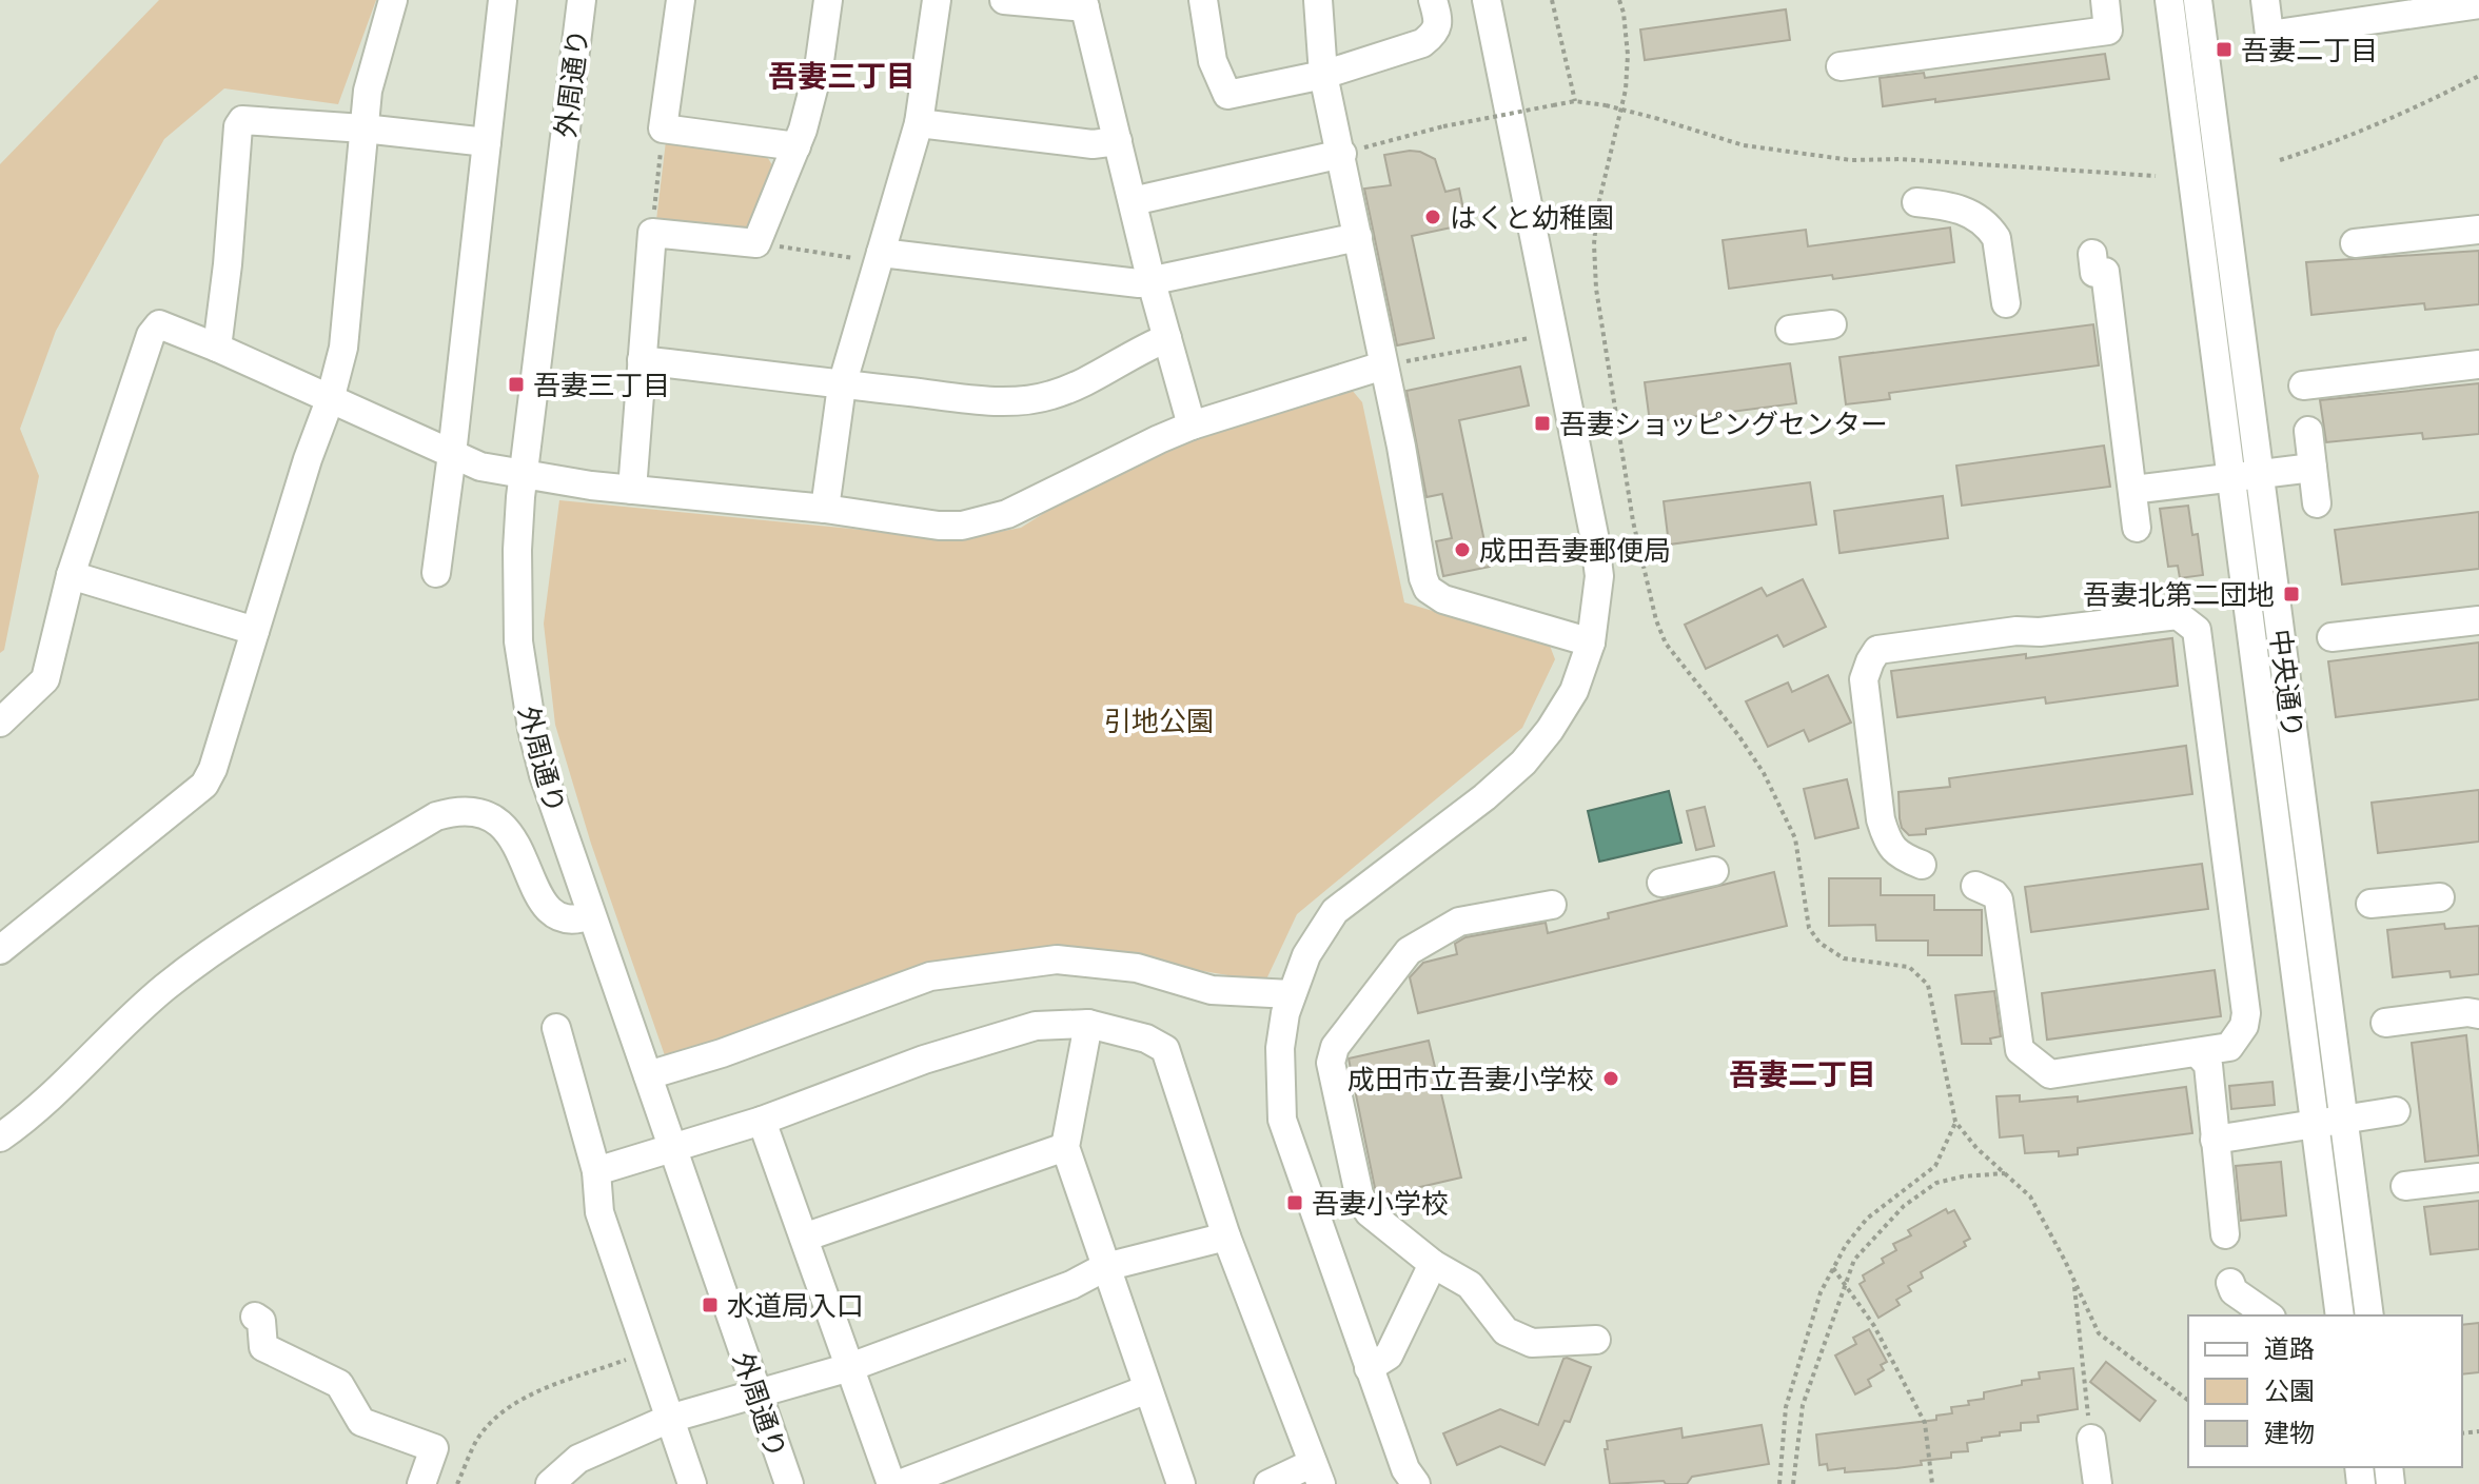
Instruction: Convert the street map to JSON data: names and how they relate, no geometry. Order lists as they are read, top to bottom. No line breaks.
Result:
{"streets":{"street":["外周通り","中央通り"]},"districts":["吾妻三丁目","吾妻二丁目"],"parks":["引地公園"],"places":{"transit":["吾妻二丁目","吾妻三丁目","吾妻ショッピングセンター","吾妻北第二団地","吾妻小学校","水道局入口"],"other":["はくと幼稚園","成田吾妻郵便局","成田市立吾妻小学校"]},"legend":["道路","公園","建物"]}
